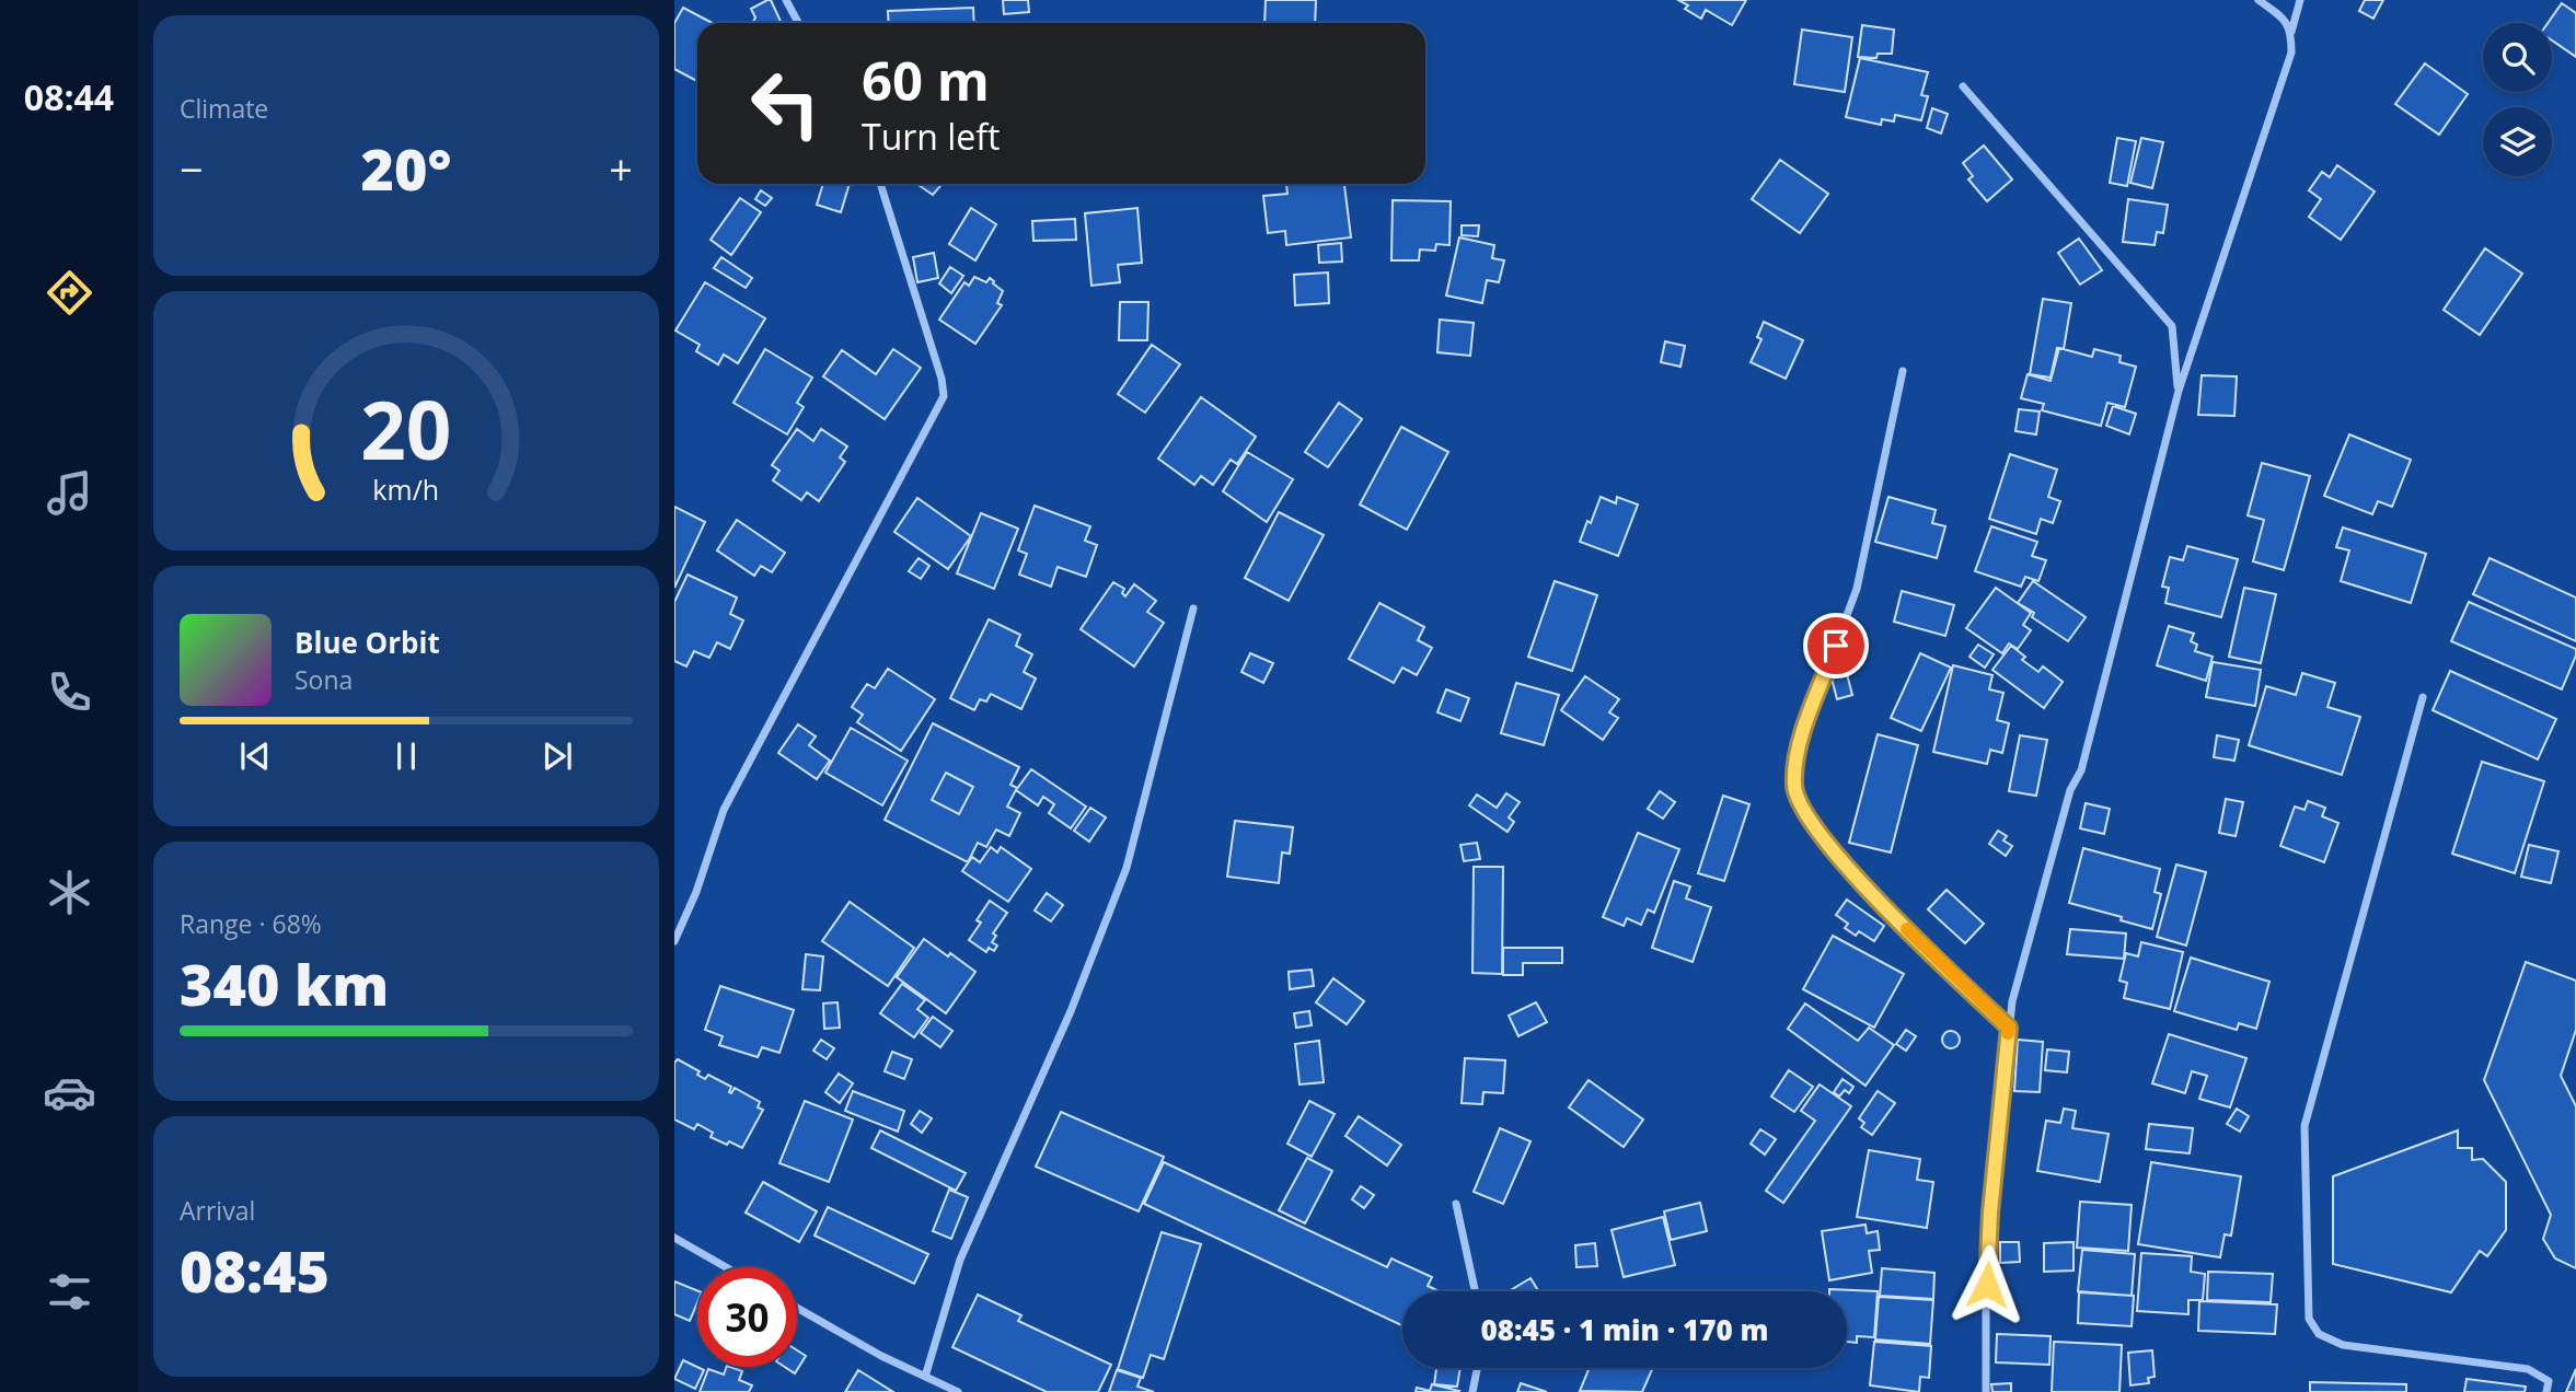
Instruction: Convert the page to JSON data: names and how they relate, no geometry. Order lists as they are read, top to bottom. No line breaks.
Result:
{"page":{"tabs":"08:44","tile":["Climate",["Range · 68%","340 km"],["Arrival","08:45"]],"turn":["60 m","Turn left"],"heat":["−","20°","+"],"song":["Blue Orbit","Sona"],"limit":"30","trip":"08:45 · 1 min · 170 m","gauge":["20","km/h"]}}
